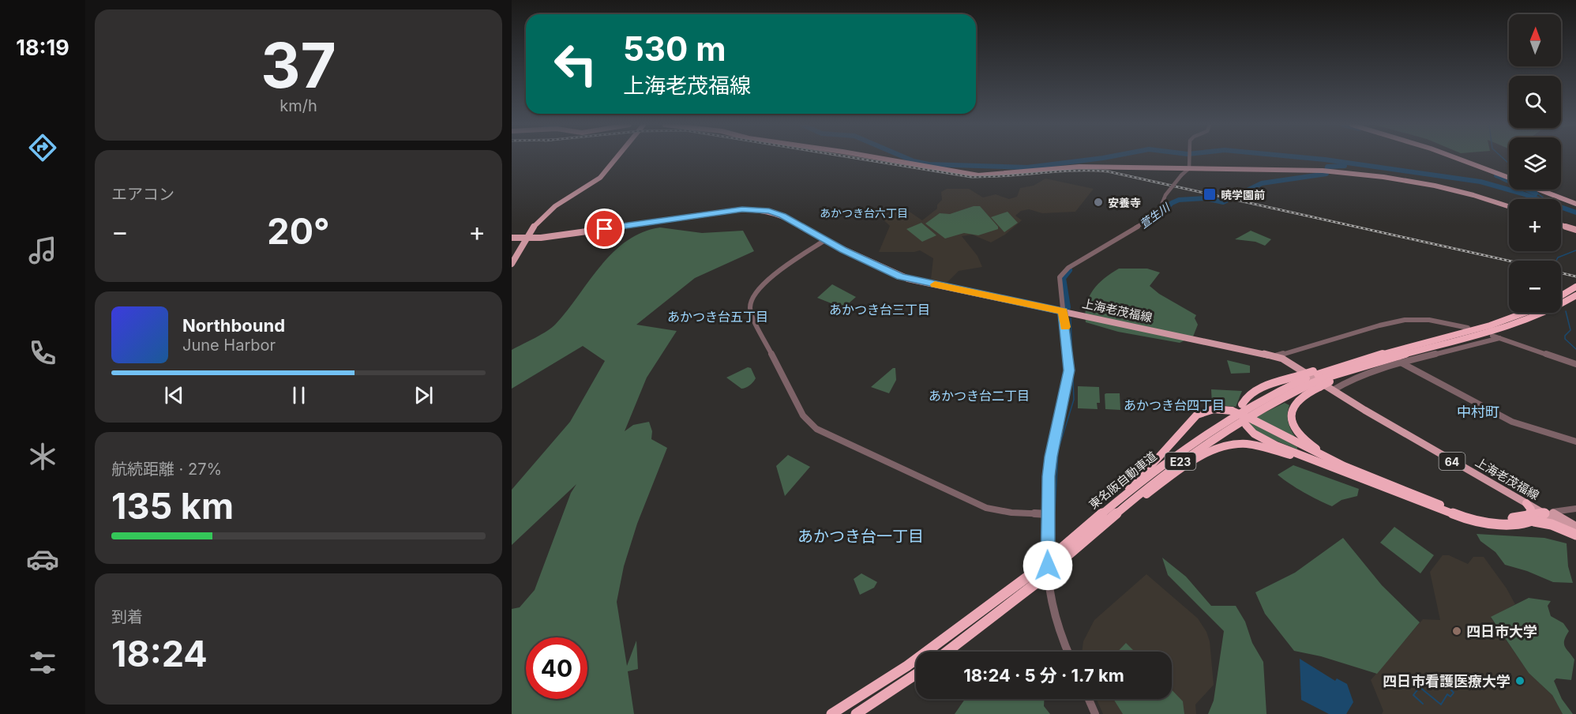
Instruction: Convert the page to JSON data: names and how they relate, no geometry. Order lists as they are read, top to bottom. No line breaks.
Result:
{"streets":{"highway":["E23","東名阪自動車道"],"main road":["上海老茂福線","64"]},"crossings":[["上海老茂福線","東名阪自動車道"]],"districts":["あかつき台六丁目","あかつき台三丁目","あかつき台五丁目","あかつき台二丁目","あかつき台四丁目","中村町","あかつき台一丁目"],"water":["萱生川"],"places":{"transit":["暁学園前"],"other":["安養寺","四日市大学","四日市看護医療大学"]},"north":"top","page":{"tabs":"18:19","tile":[["37","km/h"],"エアコン",["航続距離 · 27%","135 km"],["到着","18:24"]],"map_buttons":["+","−"],"turn":["530 m","上海老茂福線"],"heat":["−","20°","+"],"song":["Northbound","June Harbor"],"limit":"40","trip":"18:24 · 5 分 · 1.7 km"}}
